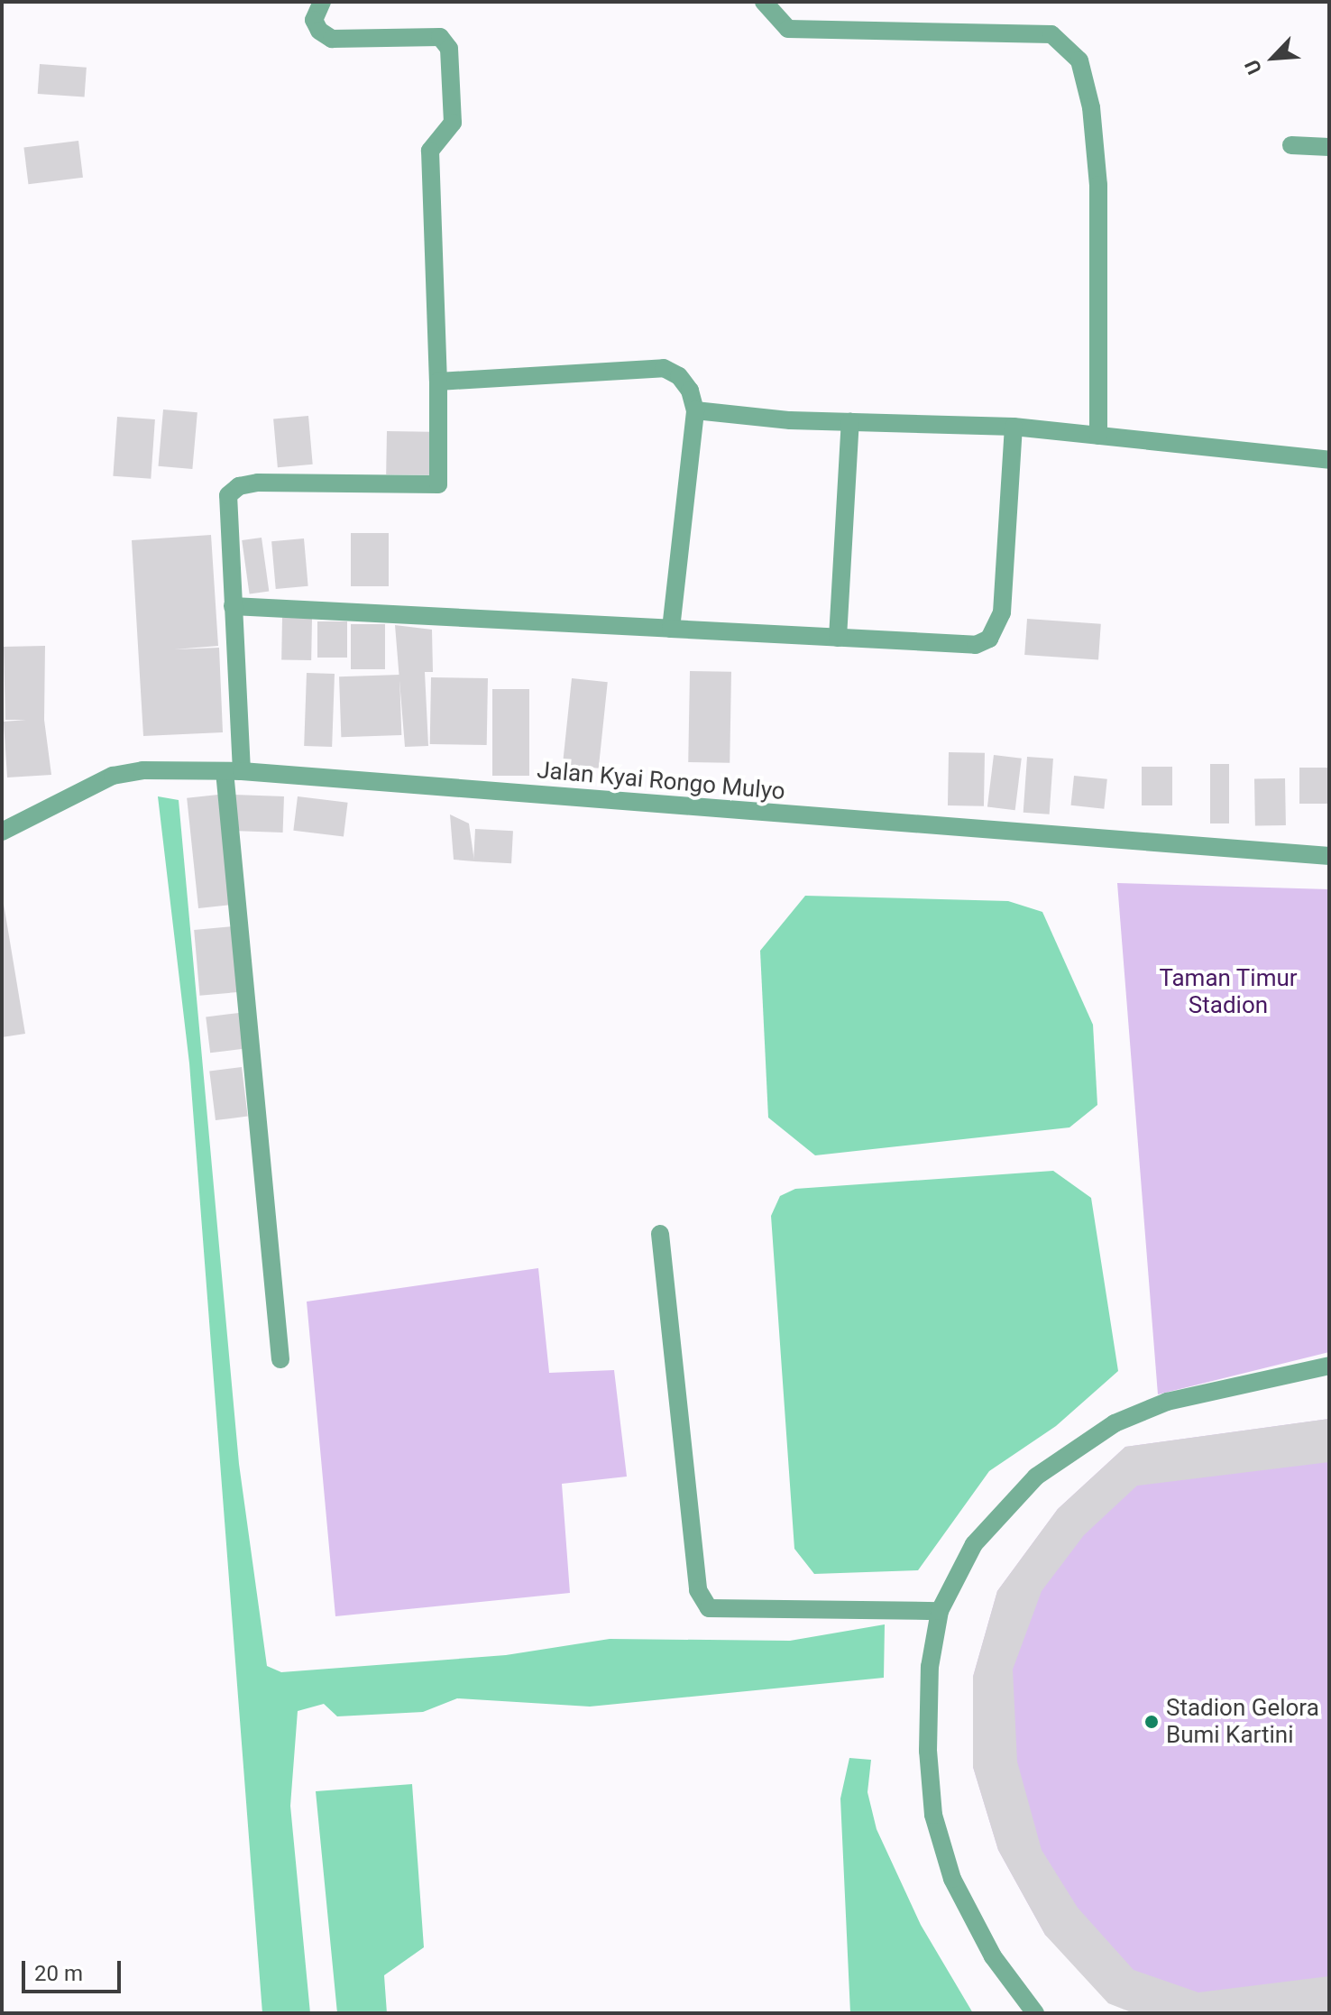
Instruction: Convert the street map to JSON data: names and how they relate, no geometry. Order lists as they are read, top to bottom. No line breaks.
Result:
{"streets":{"street":["Jalan Kyai Rongo Mulyo"]},"parks":["Taman Timur Stadion"],"places":["Stadion Gelora Bumi Kartini"],"scale_bar":"20 m","north":"bottom left"}
